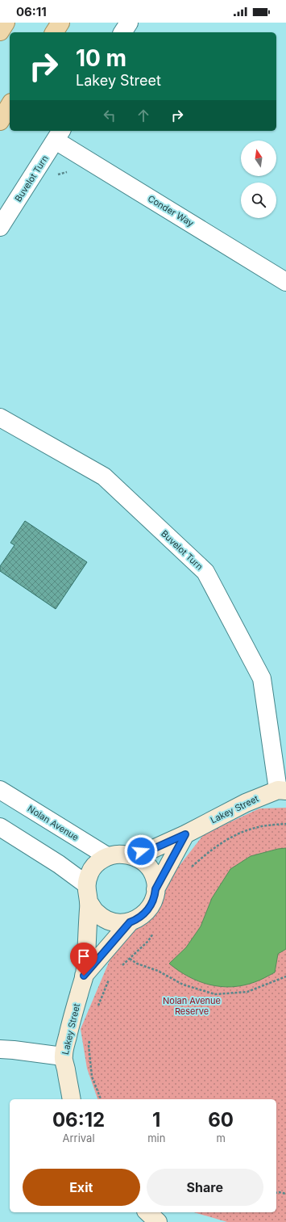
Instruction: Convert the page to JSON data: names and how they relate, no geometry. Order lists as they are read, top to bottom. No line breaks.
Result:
{"streets":{"street":["Buvelot Turn","Conder Way","Lakey Street","Nolan Avenue"]},"crossings":[["Buvelot Turn","Conder Way"],["Buvelot Turn","Lakey Street"],["Lakey Street","Nolan Avenue"]],"parks":["Nolan Avenue Reserve"],"north":"top","page":{"status":"06:11","turn":["10 m","Lakey Street"],"eta":["06:12","Arrival","1","min","60","m"],"buttons":["Exit","Share"]}}
